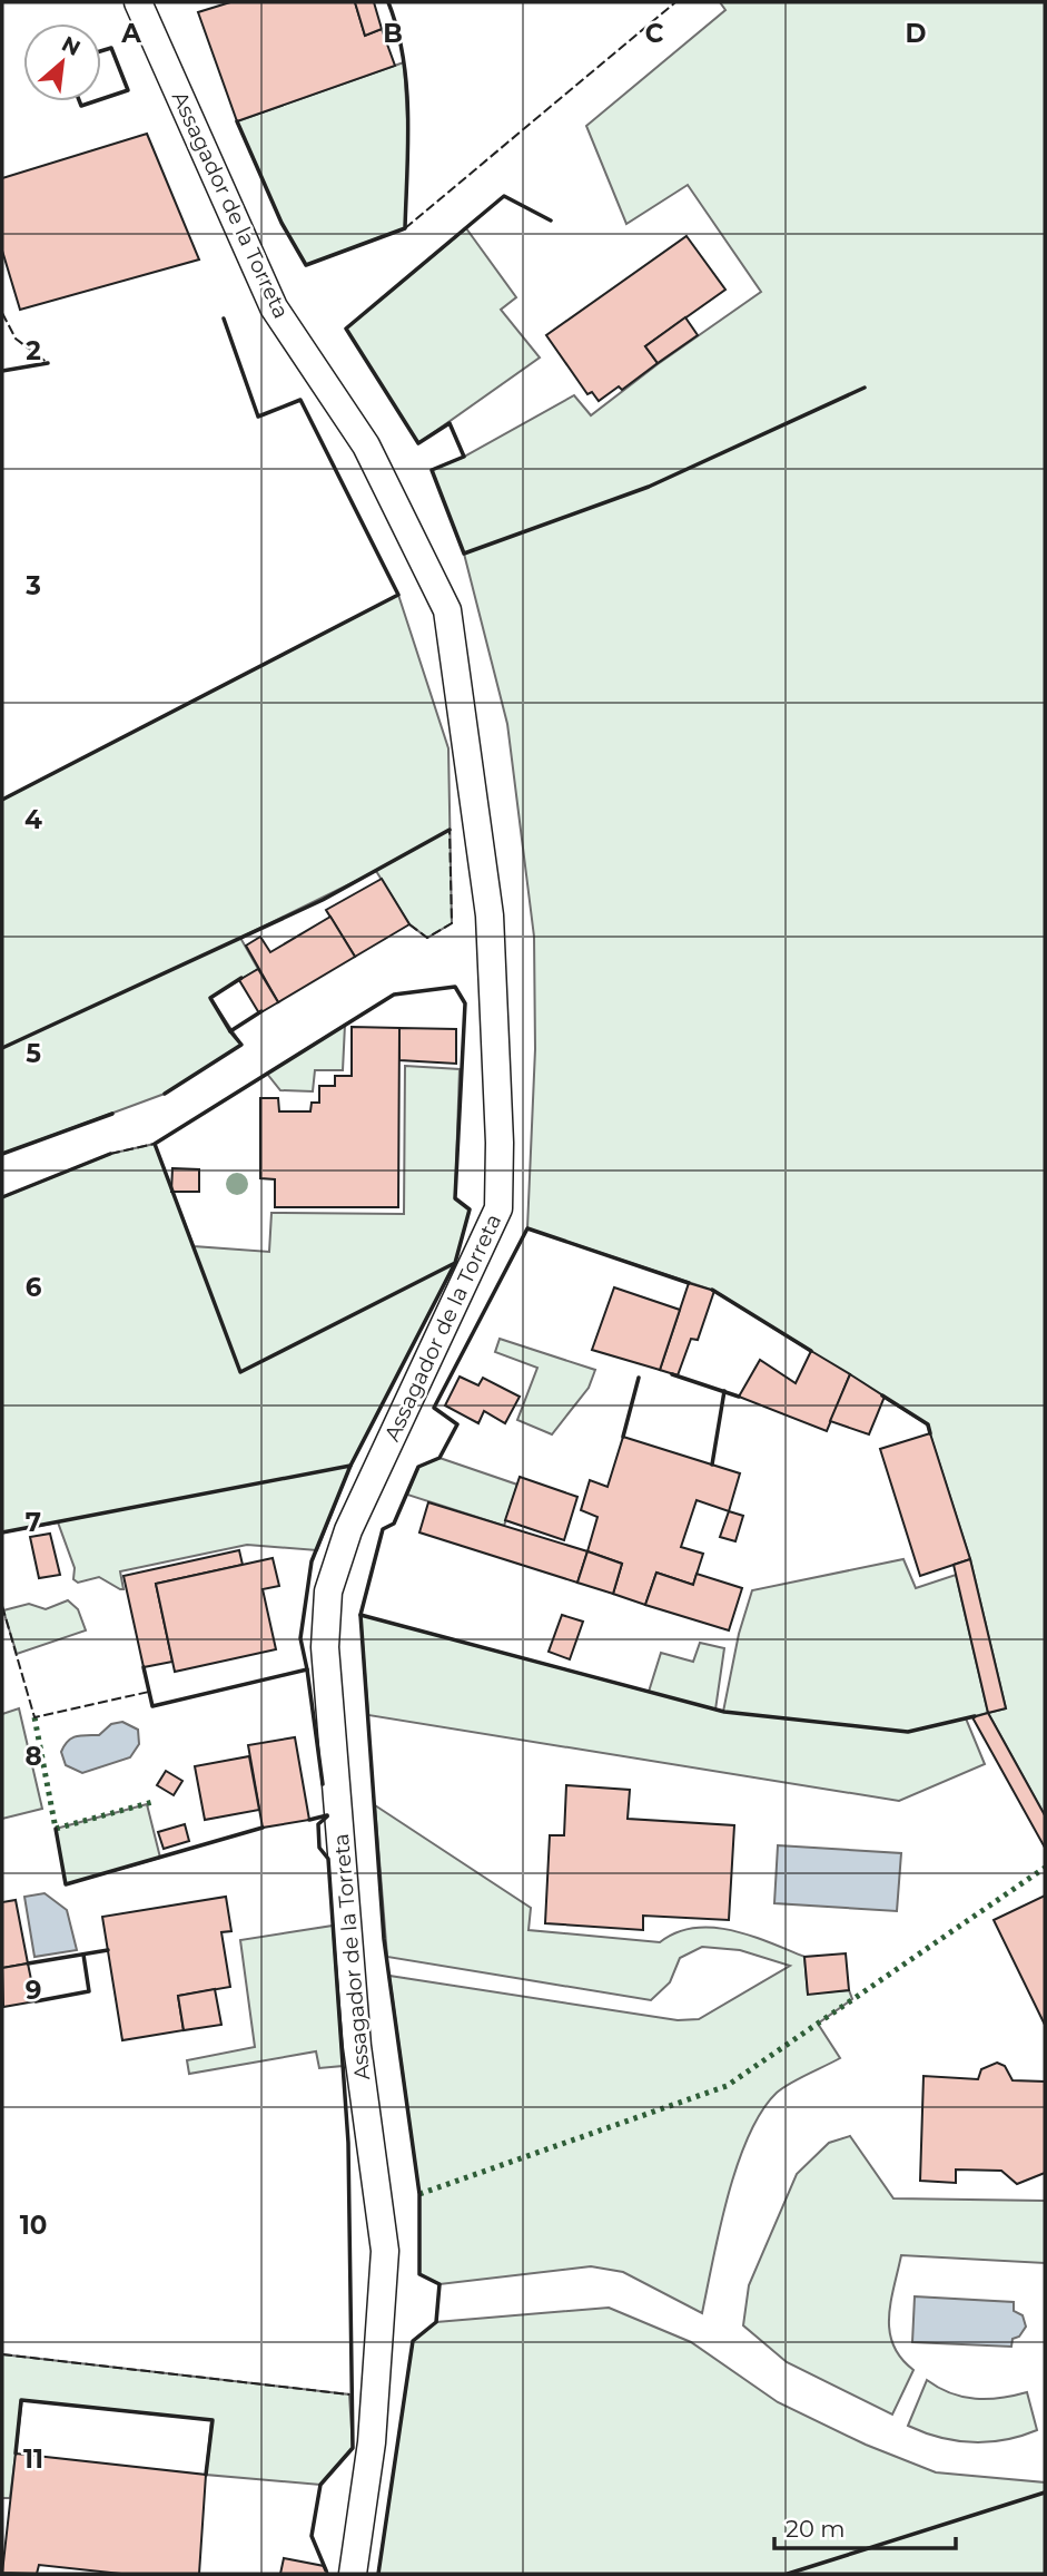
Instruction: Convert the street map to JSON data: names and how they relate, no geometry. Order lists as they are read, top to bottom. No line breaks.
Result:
{"streets":{"lane":["Assagador de la Torreta"]},"scale_bar":"20 m","north":"top right","grid":{"columns":["A","B","C","D"],"rows":["2","3","4","5","6","7","8","9","10","11"]}}
